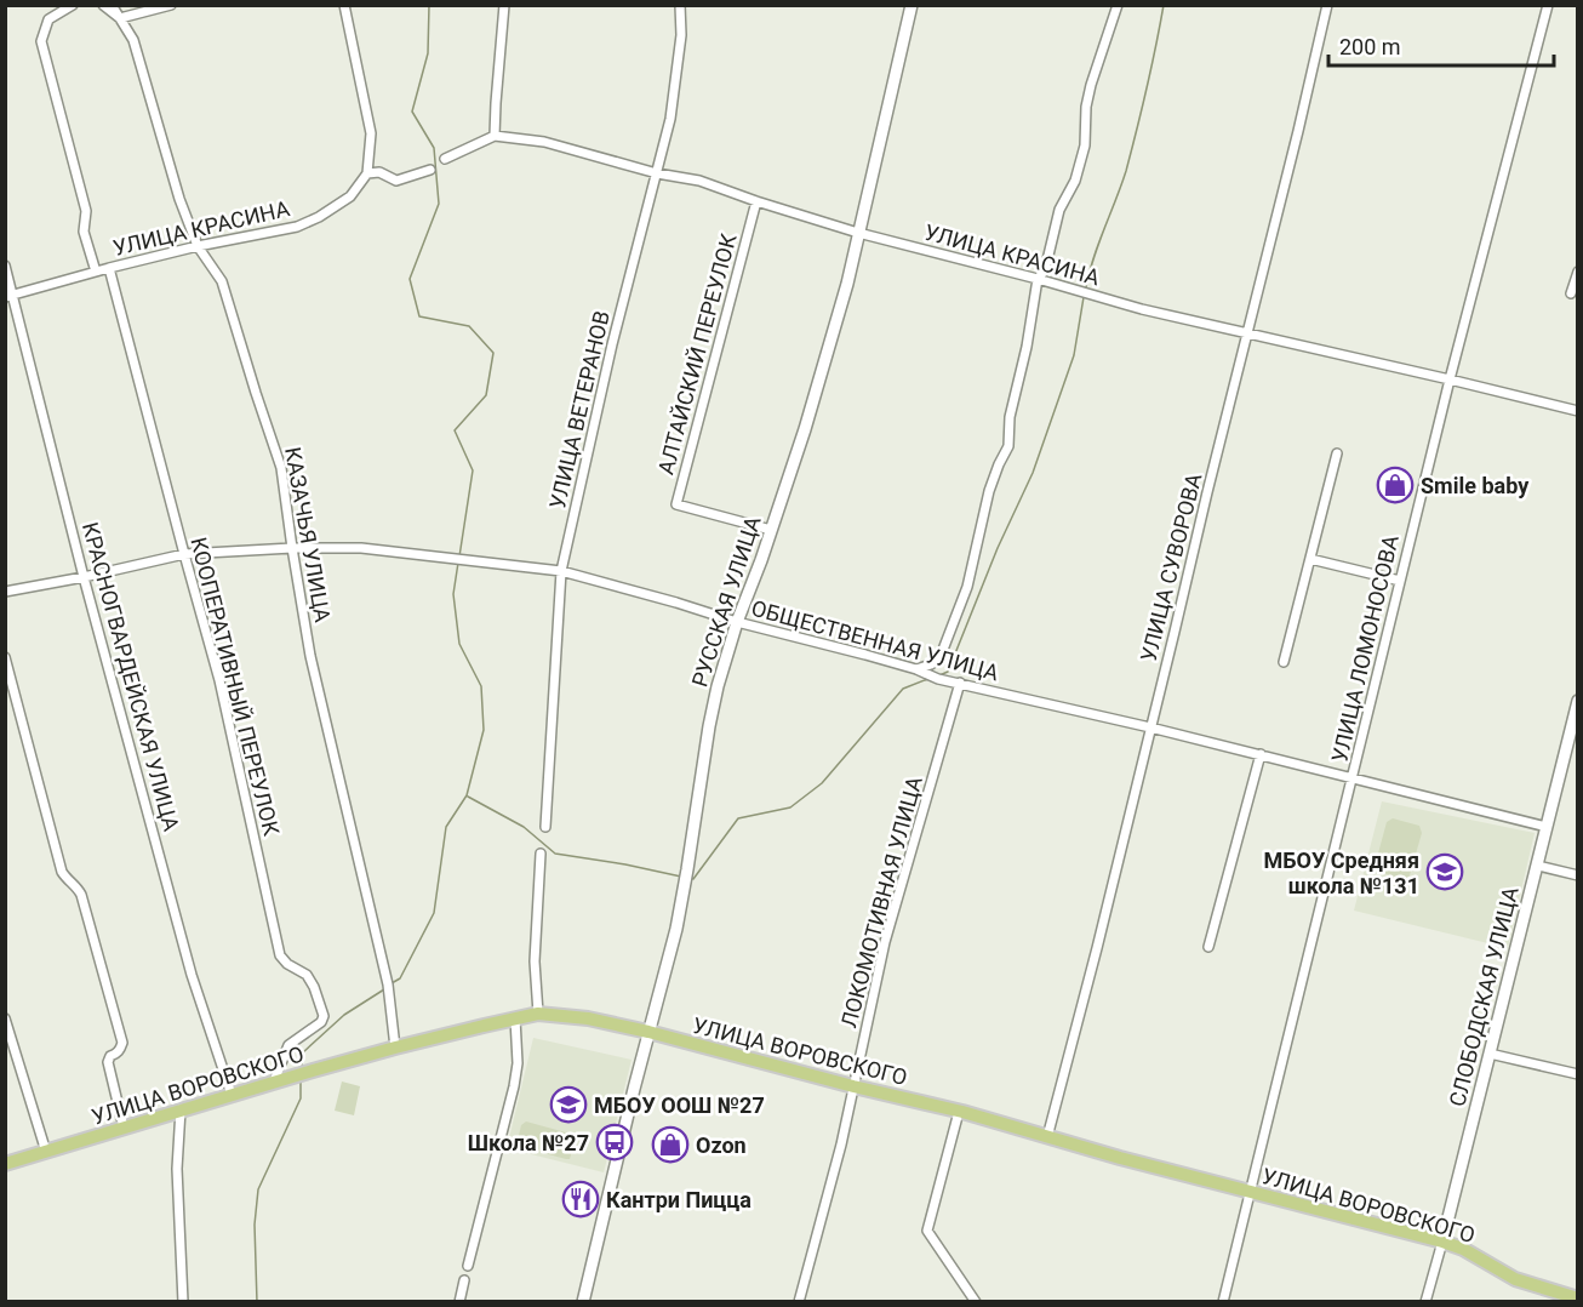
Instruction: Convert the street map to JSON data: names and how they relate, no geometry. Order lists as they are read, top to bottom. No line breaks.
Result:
{"streets":{"main road":["УЛИЦА ВОРОВСКОГО"],"street":["УЛИЦА КРАСИНА","АЛТАЙСКИЙ ПЕРЕУЛОК","УЛИЦА ВЕТЕРАНОВ","КАЗАЧЬЯ УЛИЦА","УЛИЦА СУВОРОВА","РУССКАЯ УЛИЦА","ОБЩЕСТВЕННАЯ УЛИЦА","УЛИЦА ЛОМОНОСОВА","КРАСНОГВАРДЕЙСКАЯ УЛИЦА","КООПЕРАТИВНЫЙ ПЕРЕУЛОК","ЛОКОМОТИВНАЯ УЛИЦА","СЛОБОДСКАЯ УЛИЦА"]},"crossings":[["УЛИЦА КРАСИНА","АЛТАЙСКИЙ ПЕРЕУЛОК"],["УЛИЦА КРАСИНА","УЛИЦА ВЕТЕРАНОВ"],["УЛИЦА КРАСИНА","КАЗАЧЬЯ УЛИЦА"],["УЛИЦА КРАСИНА","УЛИЦА СУВОРОВА"],["УЛИЦА КРАСИНА","РУССКАЯ УЛИЦА"],["УЛИЦА КРАСИНА","УЛИЦА ЛОМОНОСОВА"],["УЛИЦА КРАСИНА","КРАСНОГВАРДЕЙСКАЯ УЛИЦА"],["УЛИЦА КРАСИНА","КООПЕРАТИВНЫЙ ПЕРЕУЛОК"],["АЛТАЙСКИЙ ПЕРЕУЛОК","РУССКАЯ УЛИЦА"],["УЛИЦА ВЕТЕРАНОВ","ОБЩЕСТВЕННАЯ УЛИЦА"],["КАЗАЧЬЯ УЛИЦА","ОБЩЕСТВЕННАЯ УЛИЦА"],["КАЗАЧЬЯ УЛИЦА","УЛИЦА ВОРОВСКОГО"],["УЛИЦА СУВОРОВА","ОБЩЕСТВЕННАЯ УЛИЦА"],["УЛИЦА СУВОРОВА","УЛИЦА ВОРОВСКОГО"],["РУССКАЯ УЛИЦА","ОБЩЕСТВЕННАЯ УЛИЦА"],["РУССКАЯ УЛИЦА","УЛИЦА ВОРОВСКОГО"],["ОБЩЕСТВЕННАЯ УЛИЦА","УЛИЦА ЛОМОНОСОВА"],["ОБЩЕСТВЕННАЯ УЛИЦА","КРАСНОГВАРДЕЙСКАЯ УЛИЦА"],["ОБЩЕСТВЕННАЯ УЛИЦА","КООПЕРАТИВНЫЙ ПЕРЕУЛОК"],["ОБЩЕСТВЕННАЯ УЛИЦА","ЛОКОМОТИВНАЯ УЛИЦА"],["ОБЩЕСТВЕННАЯ УЛИЦА","СЛОБОДСКАЯ УЛИЦА"],["УЛИЦА ЛОМОНОСОВА","УЛИЦА ВОРОВСКОГО"],["КРАСНОГВАРДЕЙСКАЯ УЛИЦА","УЛИЦА ВОРОВСКОГО"],["КООПЕРАТИВНЫЙ ПЕРЕУЛОК","УЛИЦА ВОРОВСКОГО"],["ЛОКОМОТИВНАЯ УЛИЦА","УЛИЦА ВОРОВСКОГО"],["СЛОБОДСКАЯ УЛИЦА","УЛИЦА ВОРОВСКОГО"]],"places":{"shop":["Smile baby","Ozon"],"school or university":["МБОУ Средняя школа №131","МБОУ ООШ №27"],"bus stop":["Школа №27"],"restaurant":["Кантри Пицца"]},"scale_bar":"200 m"}
